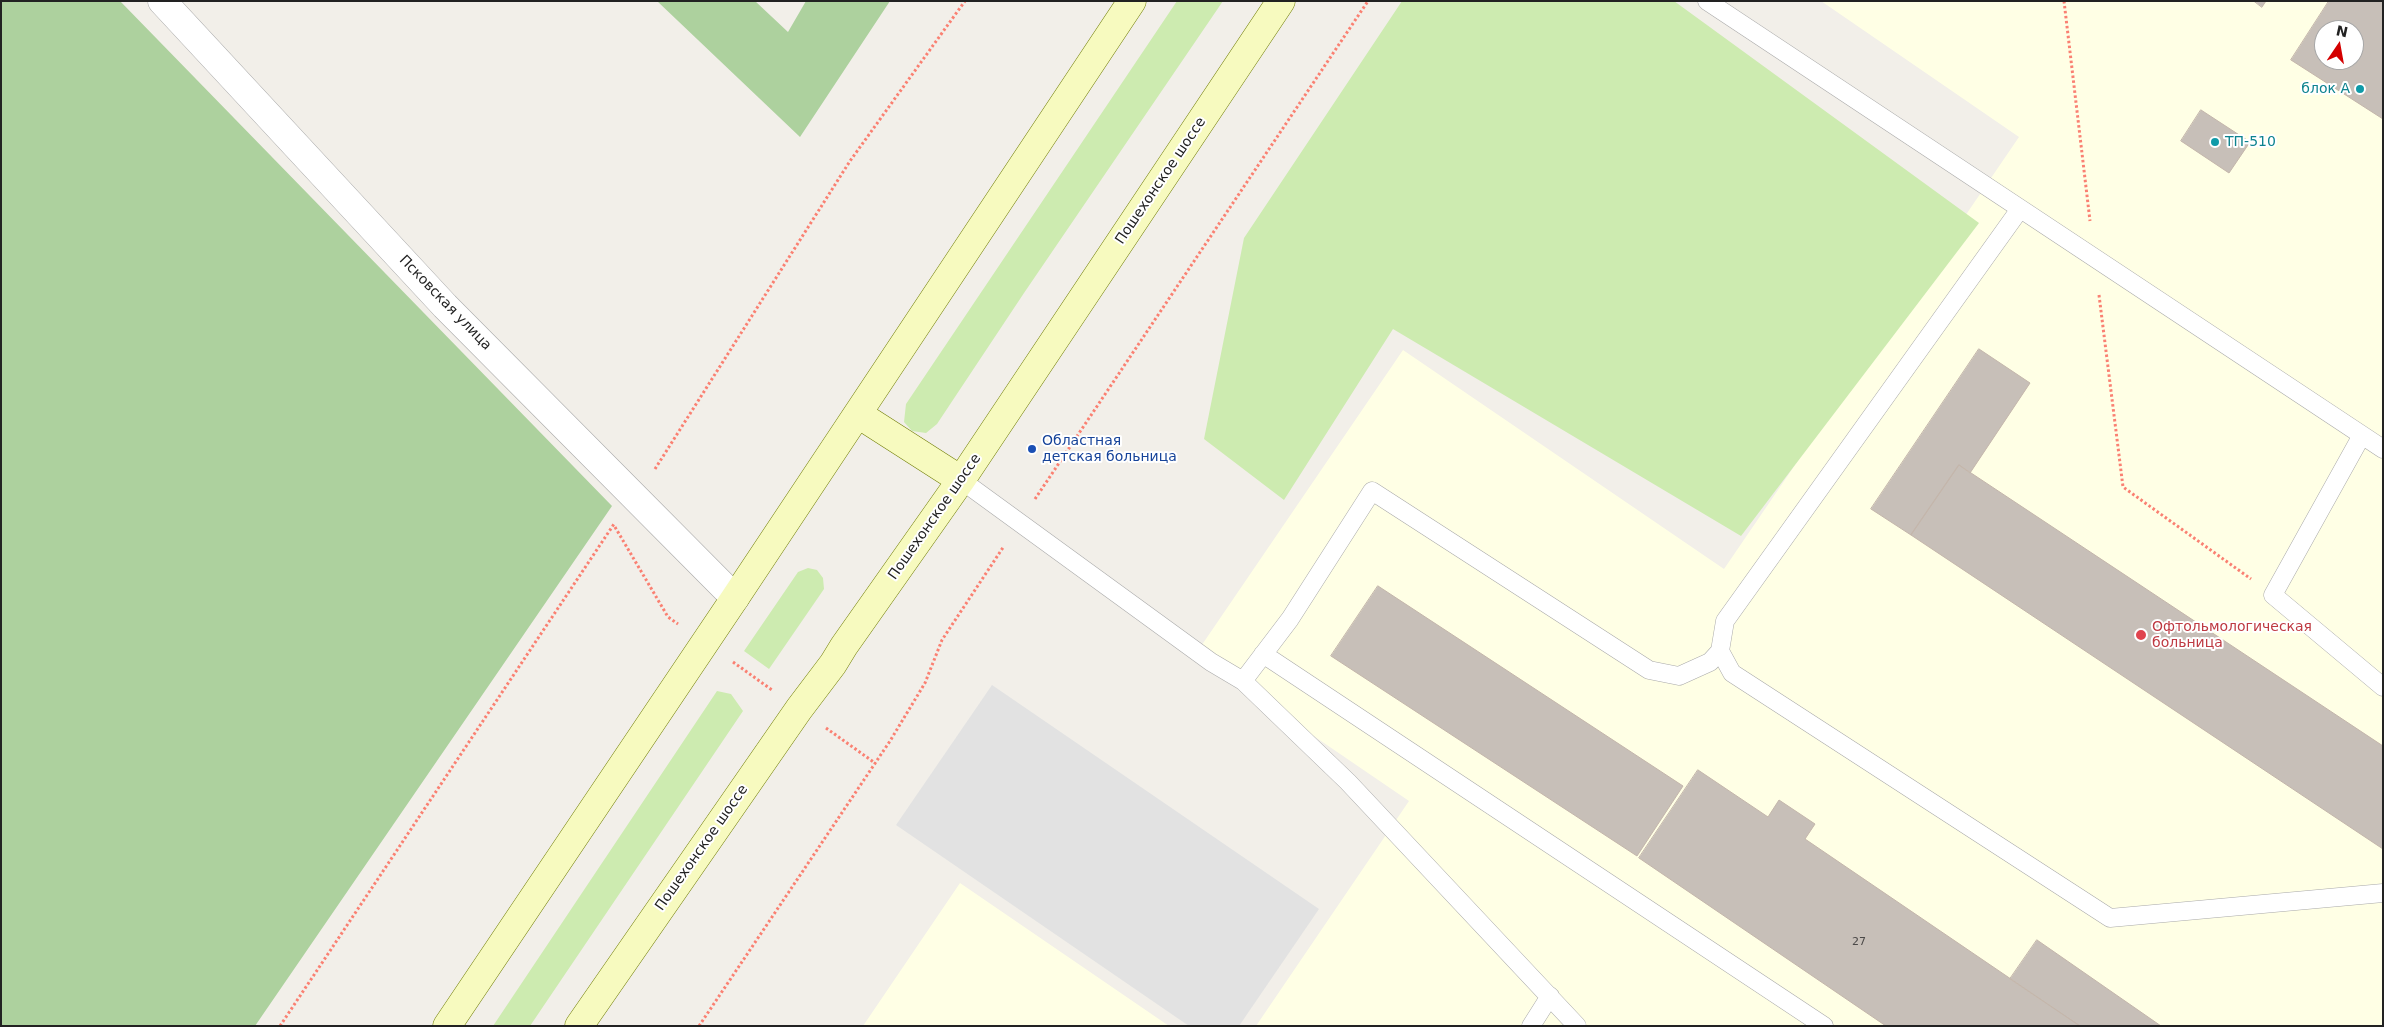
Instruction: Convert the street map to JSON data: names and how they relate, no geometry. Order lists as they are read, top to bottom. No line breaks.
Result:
{"streets":{"main road":["Пошехонское шоссе"],"street":["Псковская улица"]},"places":["блок А","ТП-510","Областная детская больница","Офтольмологическая больница"],"house_numbers":["27"],"north":"top"}
